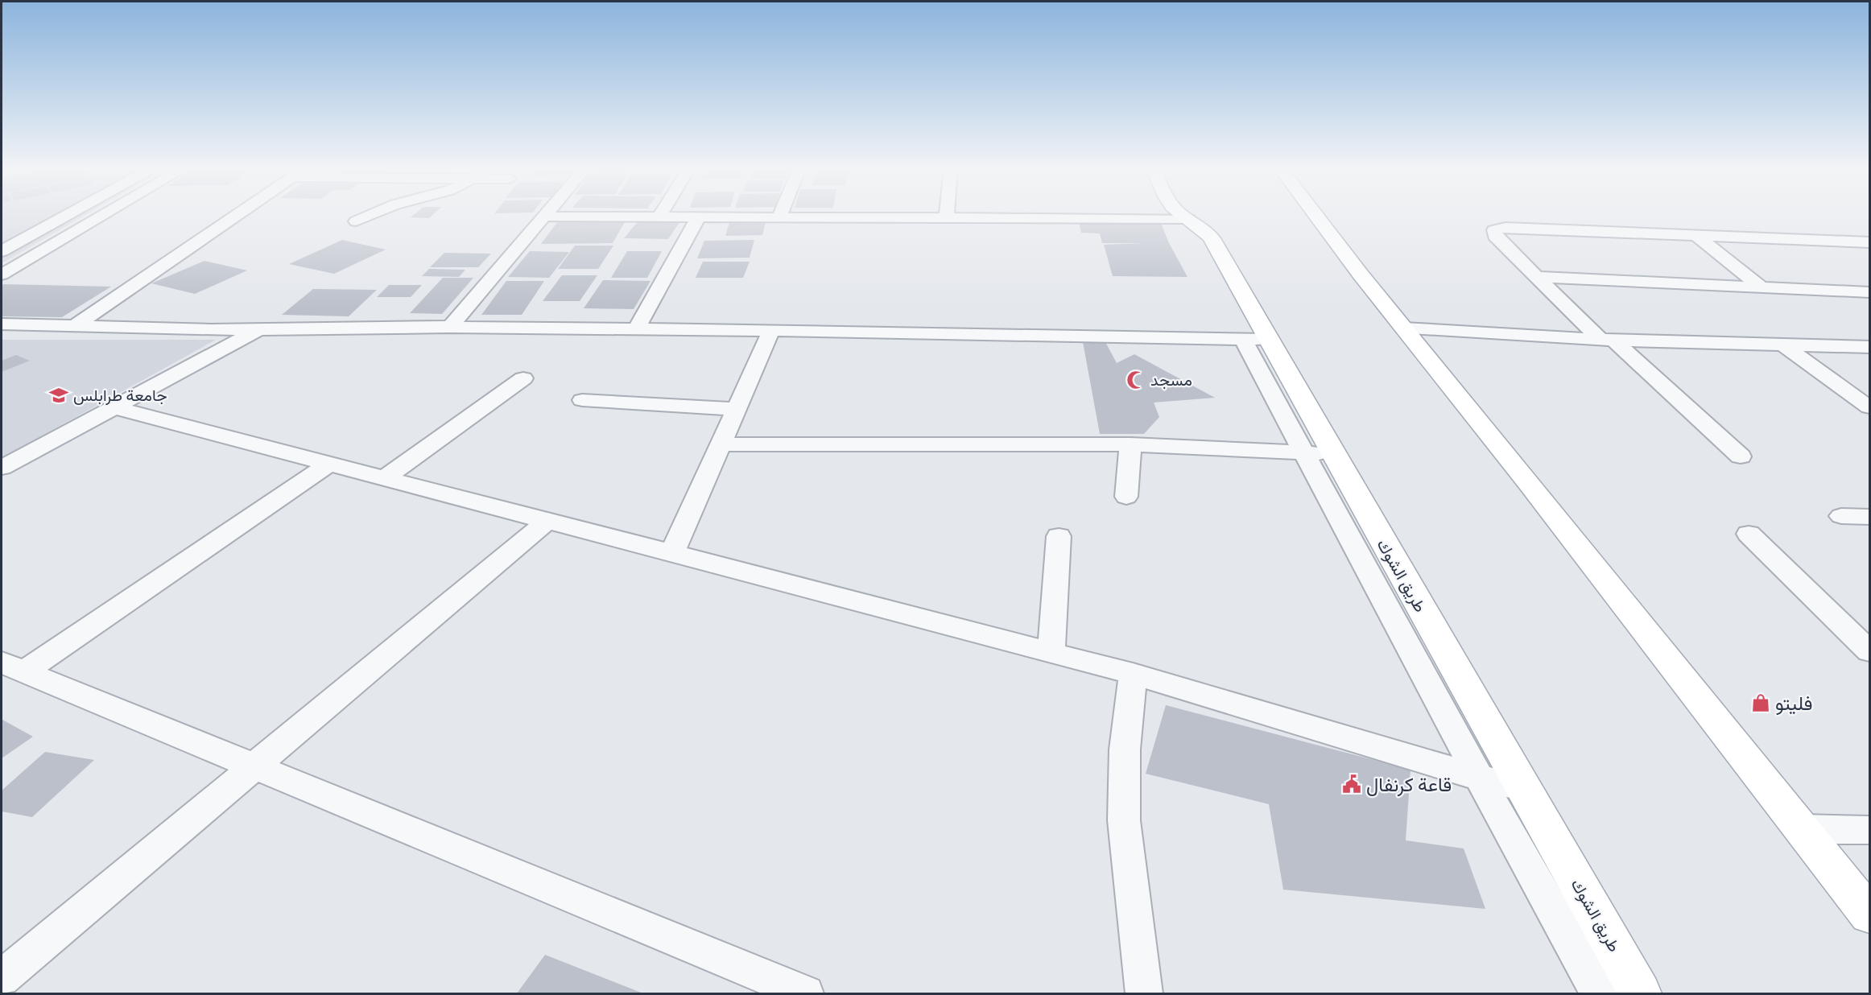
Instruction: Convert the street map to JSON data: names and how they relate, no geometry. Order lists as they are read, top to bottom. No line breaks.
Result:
{"streets":{"main road":["طريق الشوك"]},"places":{"mosque":["مسجد"],"school or university":["جامعة طرابلس"],"shop":["فليتو"],"public building":["قاعة كرنفال"]}}
